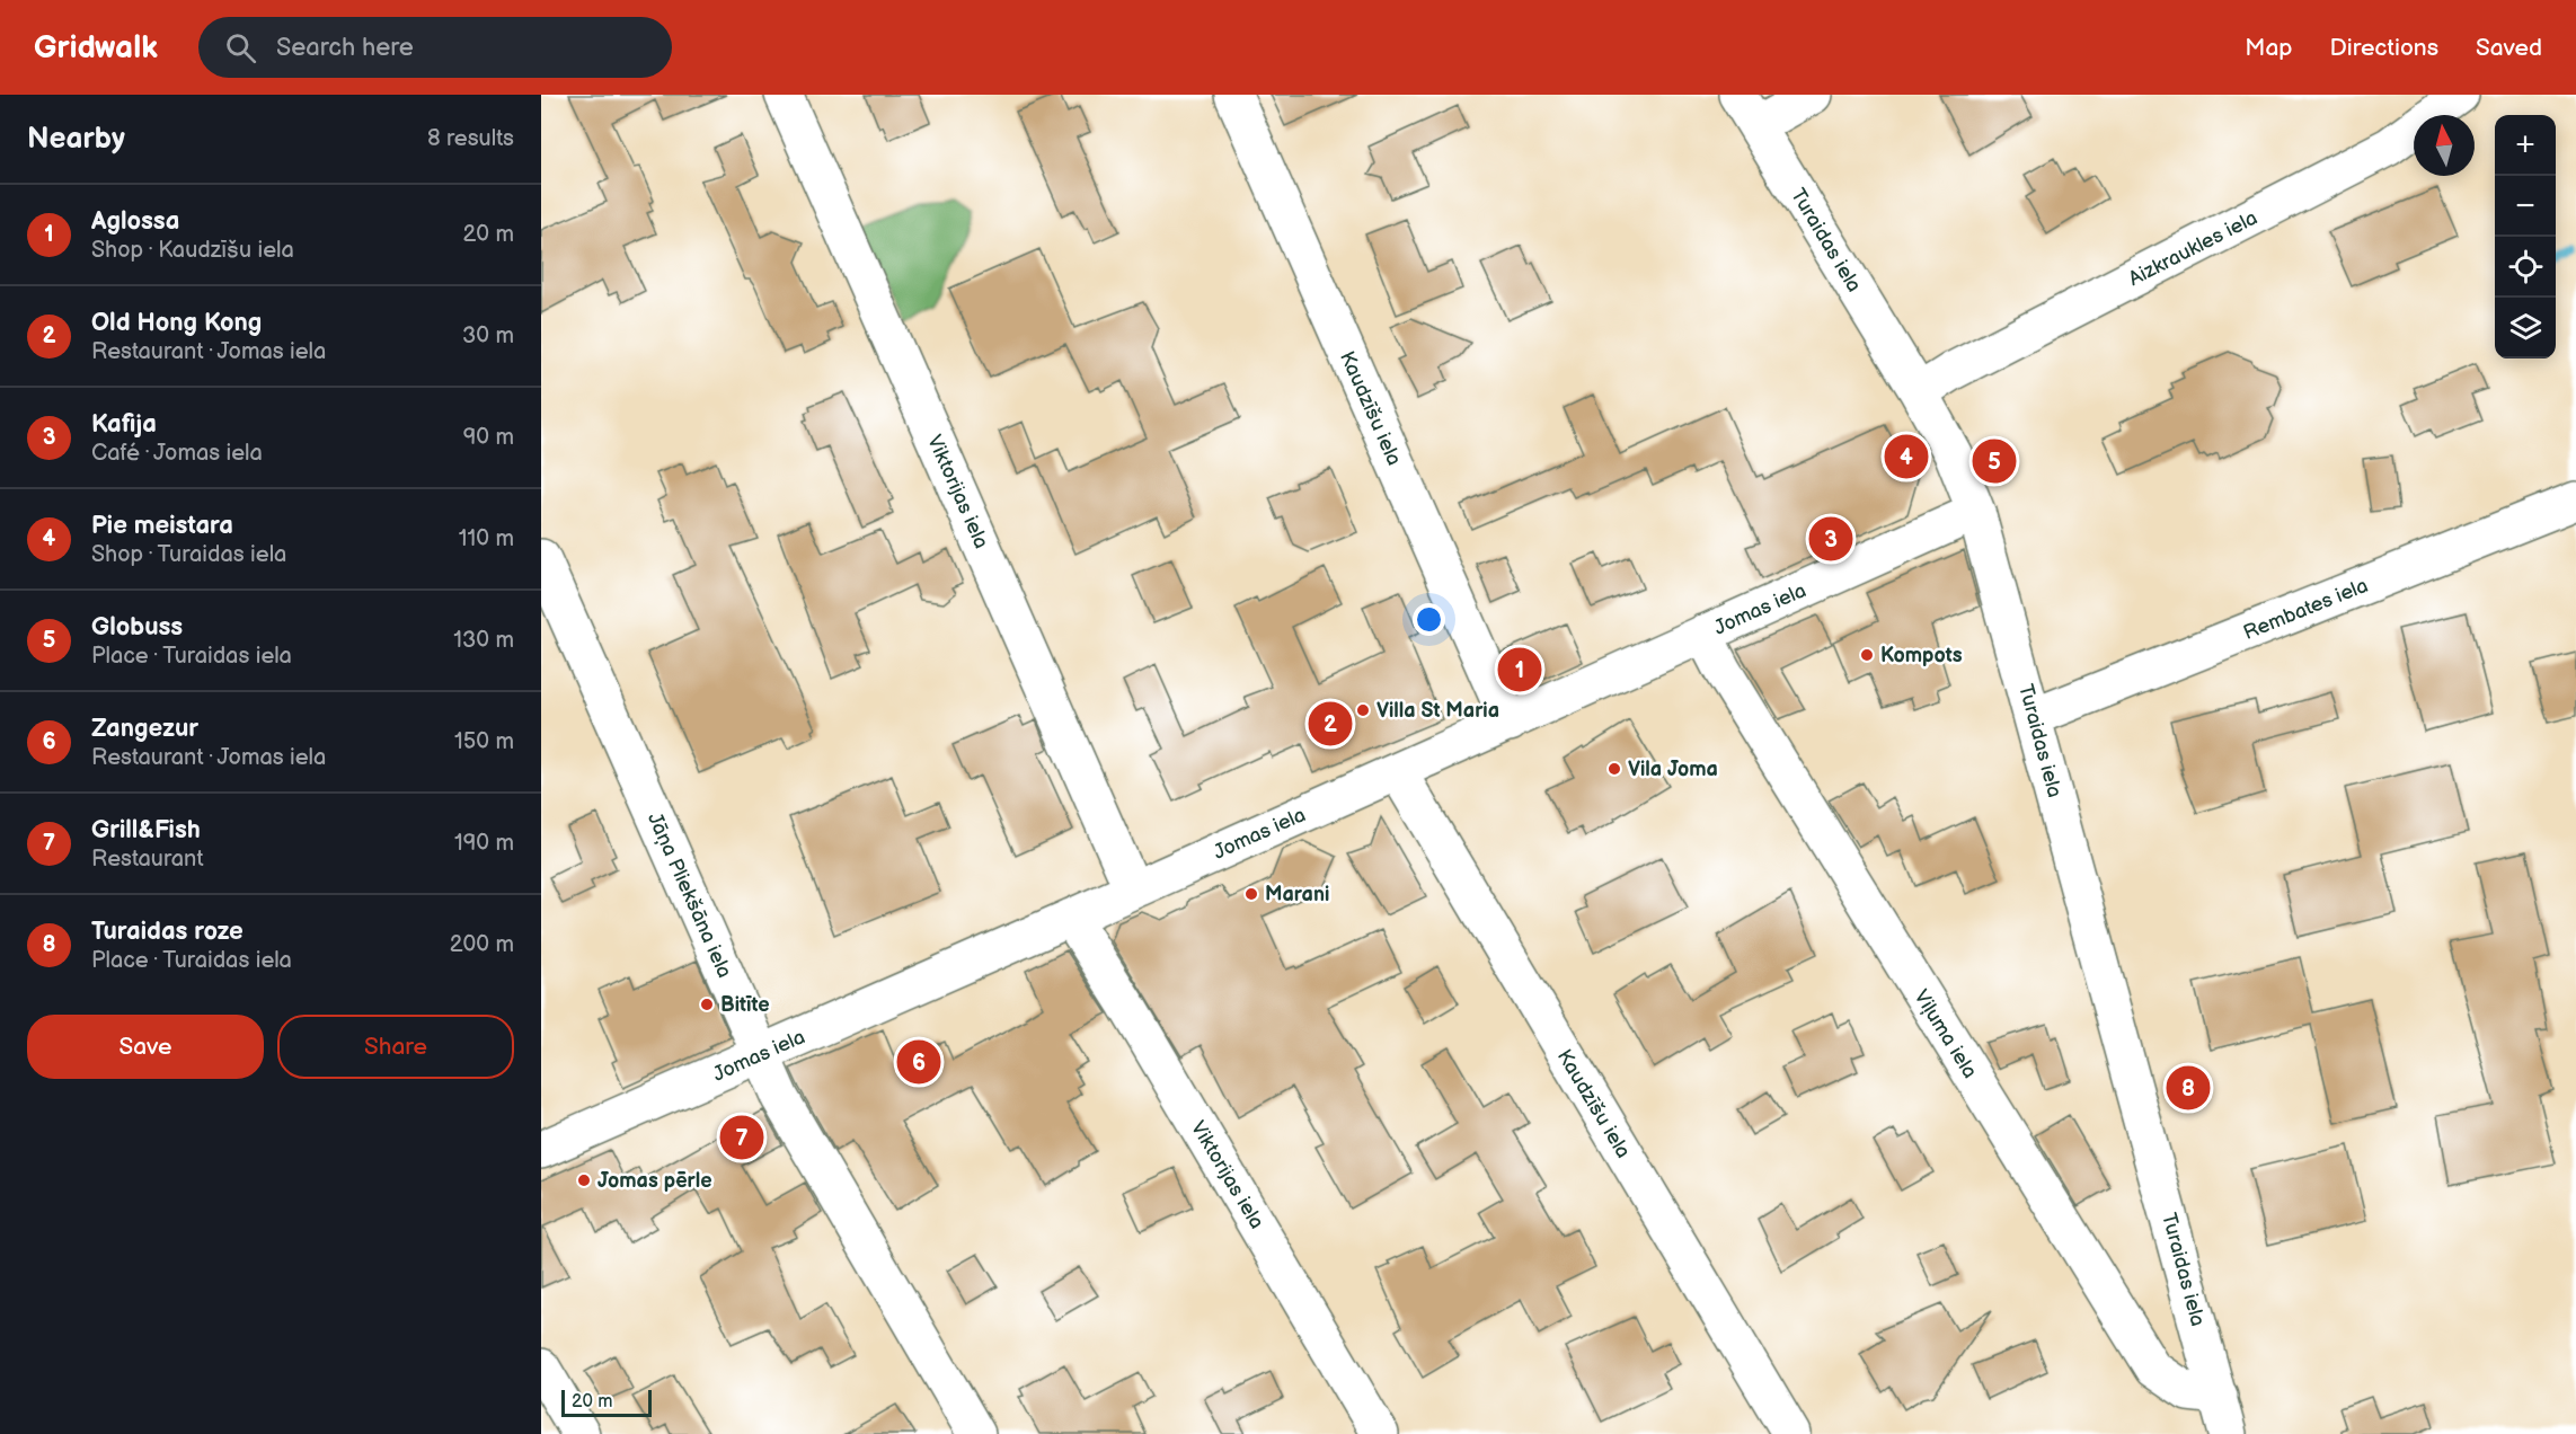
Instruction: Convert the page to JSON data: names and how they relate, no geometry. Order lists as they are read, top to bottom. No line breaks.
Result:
{"streets":{"street":["Turaidas iela","Aizkraukles iela","Kaudzīšu iela","Viktorijas iela","Jomas iela","Rembates iela","Jāņa Pliekšāna iela","Viļuma iela"]},"crossings":[["Turaidas iela","Aizkraukles iela"],["Turaidas iela","Jomas iela"],["Turaidas iela","Rembates iela"],["Turaidas iela","Viļuma iela"],["Kaudzīšu iela","Jomas iela"],["Viktorijas iela","Jomas iela"],["Jomas iela","Jāņa Pliekšāna iela"],["Jomas iela","Viļuma iela"]],"places":["Kompots","Villa St Maria","Vila Joma","Marani","Bitīte","Jomas pērle"],"scale_bar":"20 m","north":"top","page":{"header":"Gridwalk","search":"Search here","nav":["Map","Directions","Saved"],"heading":["Nearby","8 results"],"map_buttons":["+","−"],"list":[{"mark":"1","name":"Aglossa","note":"Shop · Kaudzīšu iela","value":"20 m"},{"mark":"2","name":"Old Hong Kong","note":"Restaurant · Jomas iela","value":"30 m"},{"mark":"3","name":"Kafija","note":"Café · Jomas iela","value":"90 m"},{"mark":"4","name":"Pie meistara","note":"Shop · Turaidas iela","value":"110 m"},{"mark":"5","name":"Globuss","note":"Place · Turaidas iela","value":"130 m"},{"mark":"6","name":"Zangezur","note":"Restaurant · Jomas iela","value":"150 m"},{"mark":"7","name":"Grill&Fish","note":"Restaurant","value":"190 m"},{"mark":"8","name":"Turaidas roze","note":"Place · Turaidas iela","value":"200 m"}],"pins":["4","5","3","1","2","6","8","7"],"buttons":["Save","Share"],"scale":"20 m"}}
